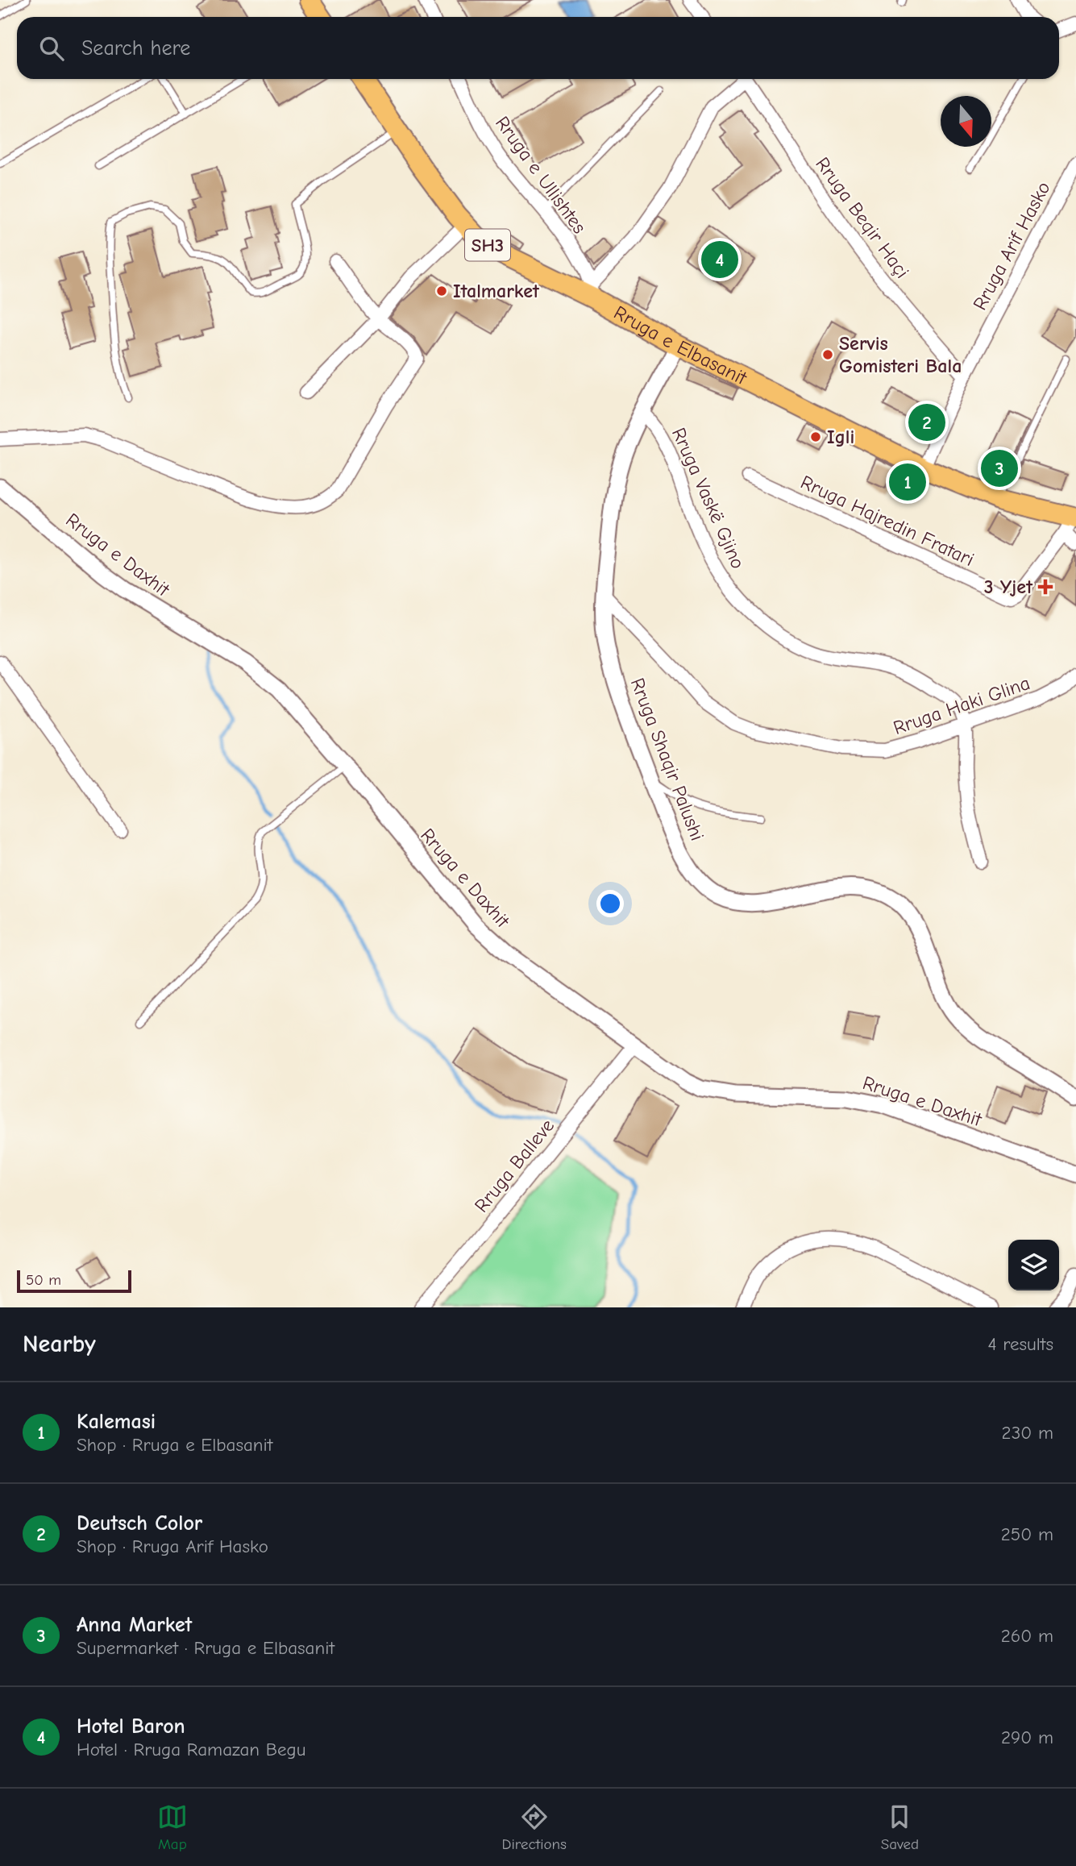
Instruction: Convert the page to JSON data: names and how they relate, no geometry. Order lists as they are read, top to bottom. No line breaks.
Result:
{"streets":{"main road":["SH3","Rruga e Elbasanit"],"street":["Rruga e Ullishtes","Rruga Beqir Haçi","Rruga Arif Hasko","Rruga Vaskë Gjino","Rruga Hajredin Fratari","Rruga e Daxhit","Rruga Haki Glina","Rruga Shaqir Palushi","Rruga Balleve"]},"crossings":[["Rruga e Ullishtes","Rruga e Elbasanit"],["Rruga Beqir Haçi","Rruga Arif Hasko"],["Rruga Arif Hasko","Rruga e Elbasanit"],["Rruga e Elbasanit","Rruga Hajredin Fratari"],["Rruga e Elbasanit","Rruga Shaqir Palushi"],["Rruga Vaskë Gjino","Rruga Haki Glina"],["Rruga Vaskë Gjino","Rruga Shaqir Palushi"],["Rruga e Daxhit","Rruga Balleve"],["Rruga Haki Glina","Rruga Shaqir Palushi"]],"places":{"other":["Italmarket","Servis Gomisteri Bala","Igli"],"health":["3 Yjet"]},"scale_bar":"50 m","north":"bottom","page":{"search":"Search here","pins":["4","2","3","1"],"scale":"50 m","heading":["Nearby","4 results"],"list":[{"mark":"1","name":"Kalemasi","note":"Shop · Rruga e Elbasanit","value":"230 m"},{"mark":"2","name":"Deutsch Color","note":"Shop · Rruga Arif Hasko","value":"250 m"},{"mark":"3","name":"Anna Market","note":"Supermarket · Rruga e Elbasanit","value":"260 m"},{"mark":"4","name":"Hotel Baron","note":"Hotel · Rruga Ramazan Begu","value":"290 m"}],"nav":["Map","Directions","Saved"]}}
